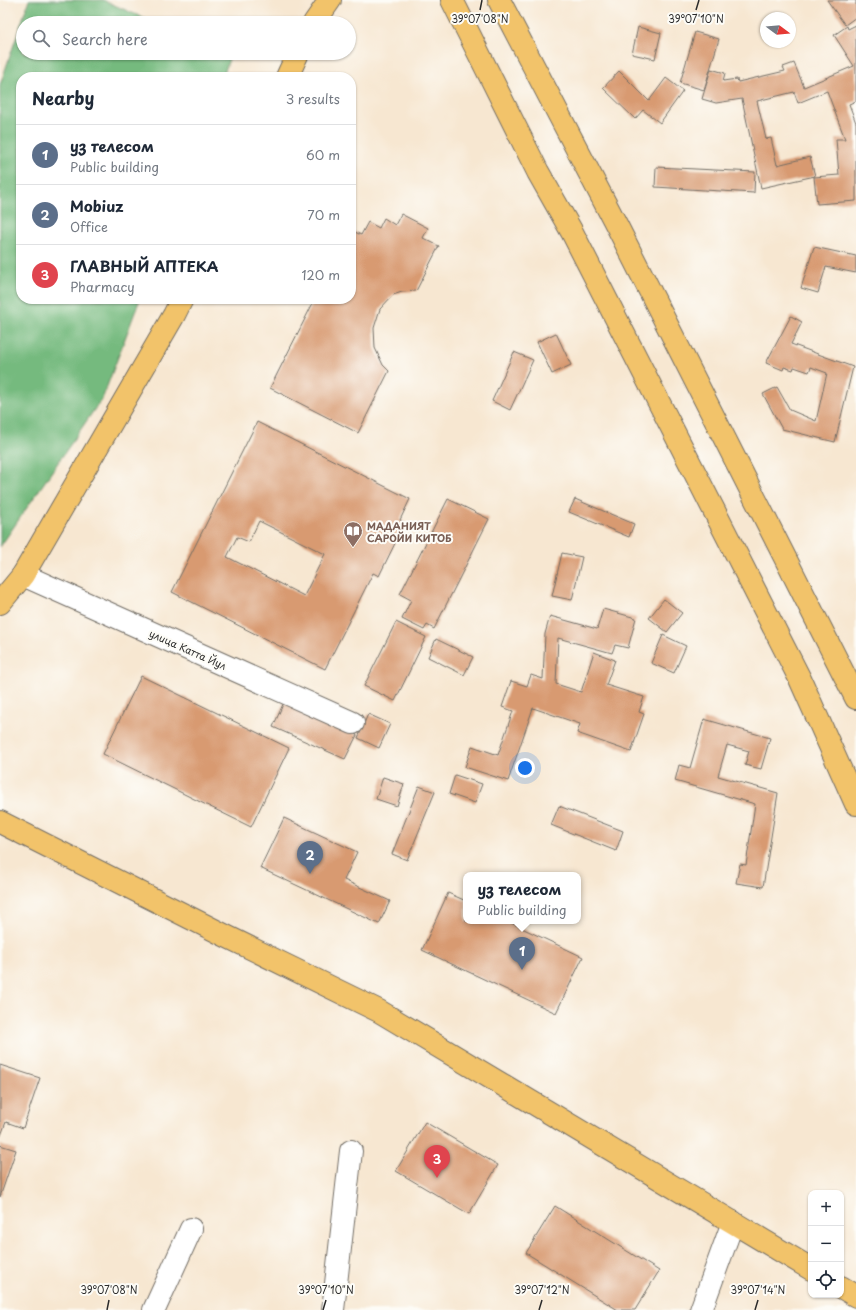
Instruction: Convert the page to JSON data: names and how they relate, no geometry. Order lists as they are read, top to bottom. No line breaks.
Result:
{"streets":{"street":["улица Катта Йул"]},"places":{"library":["МАДАНИЯТ САРОЙИ КИТОБ"]},"north":"right","page":{"search":"Search here","heading":["Nearby","3 results"],"list":[{"mark":"1","name":"уз телесом","note":"Public building","value":"60 m"},{"mark":"2","name":"Mobiuz","note":"Office","value":"70 m"},{"mark":"3","name":"ГЛАВНЫЙ АПТЕКА","note":"Pharmacy","value":"120 m"}],"pins":["2","1","3"],"popup":["уз телесом","Public building"],"map_buttons":["+","−"]},"coordinates":["39°07'08\"N","39°07'10\"N","39°07'12\"N","39°07'14\"N"]}
